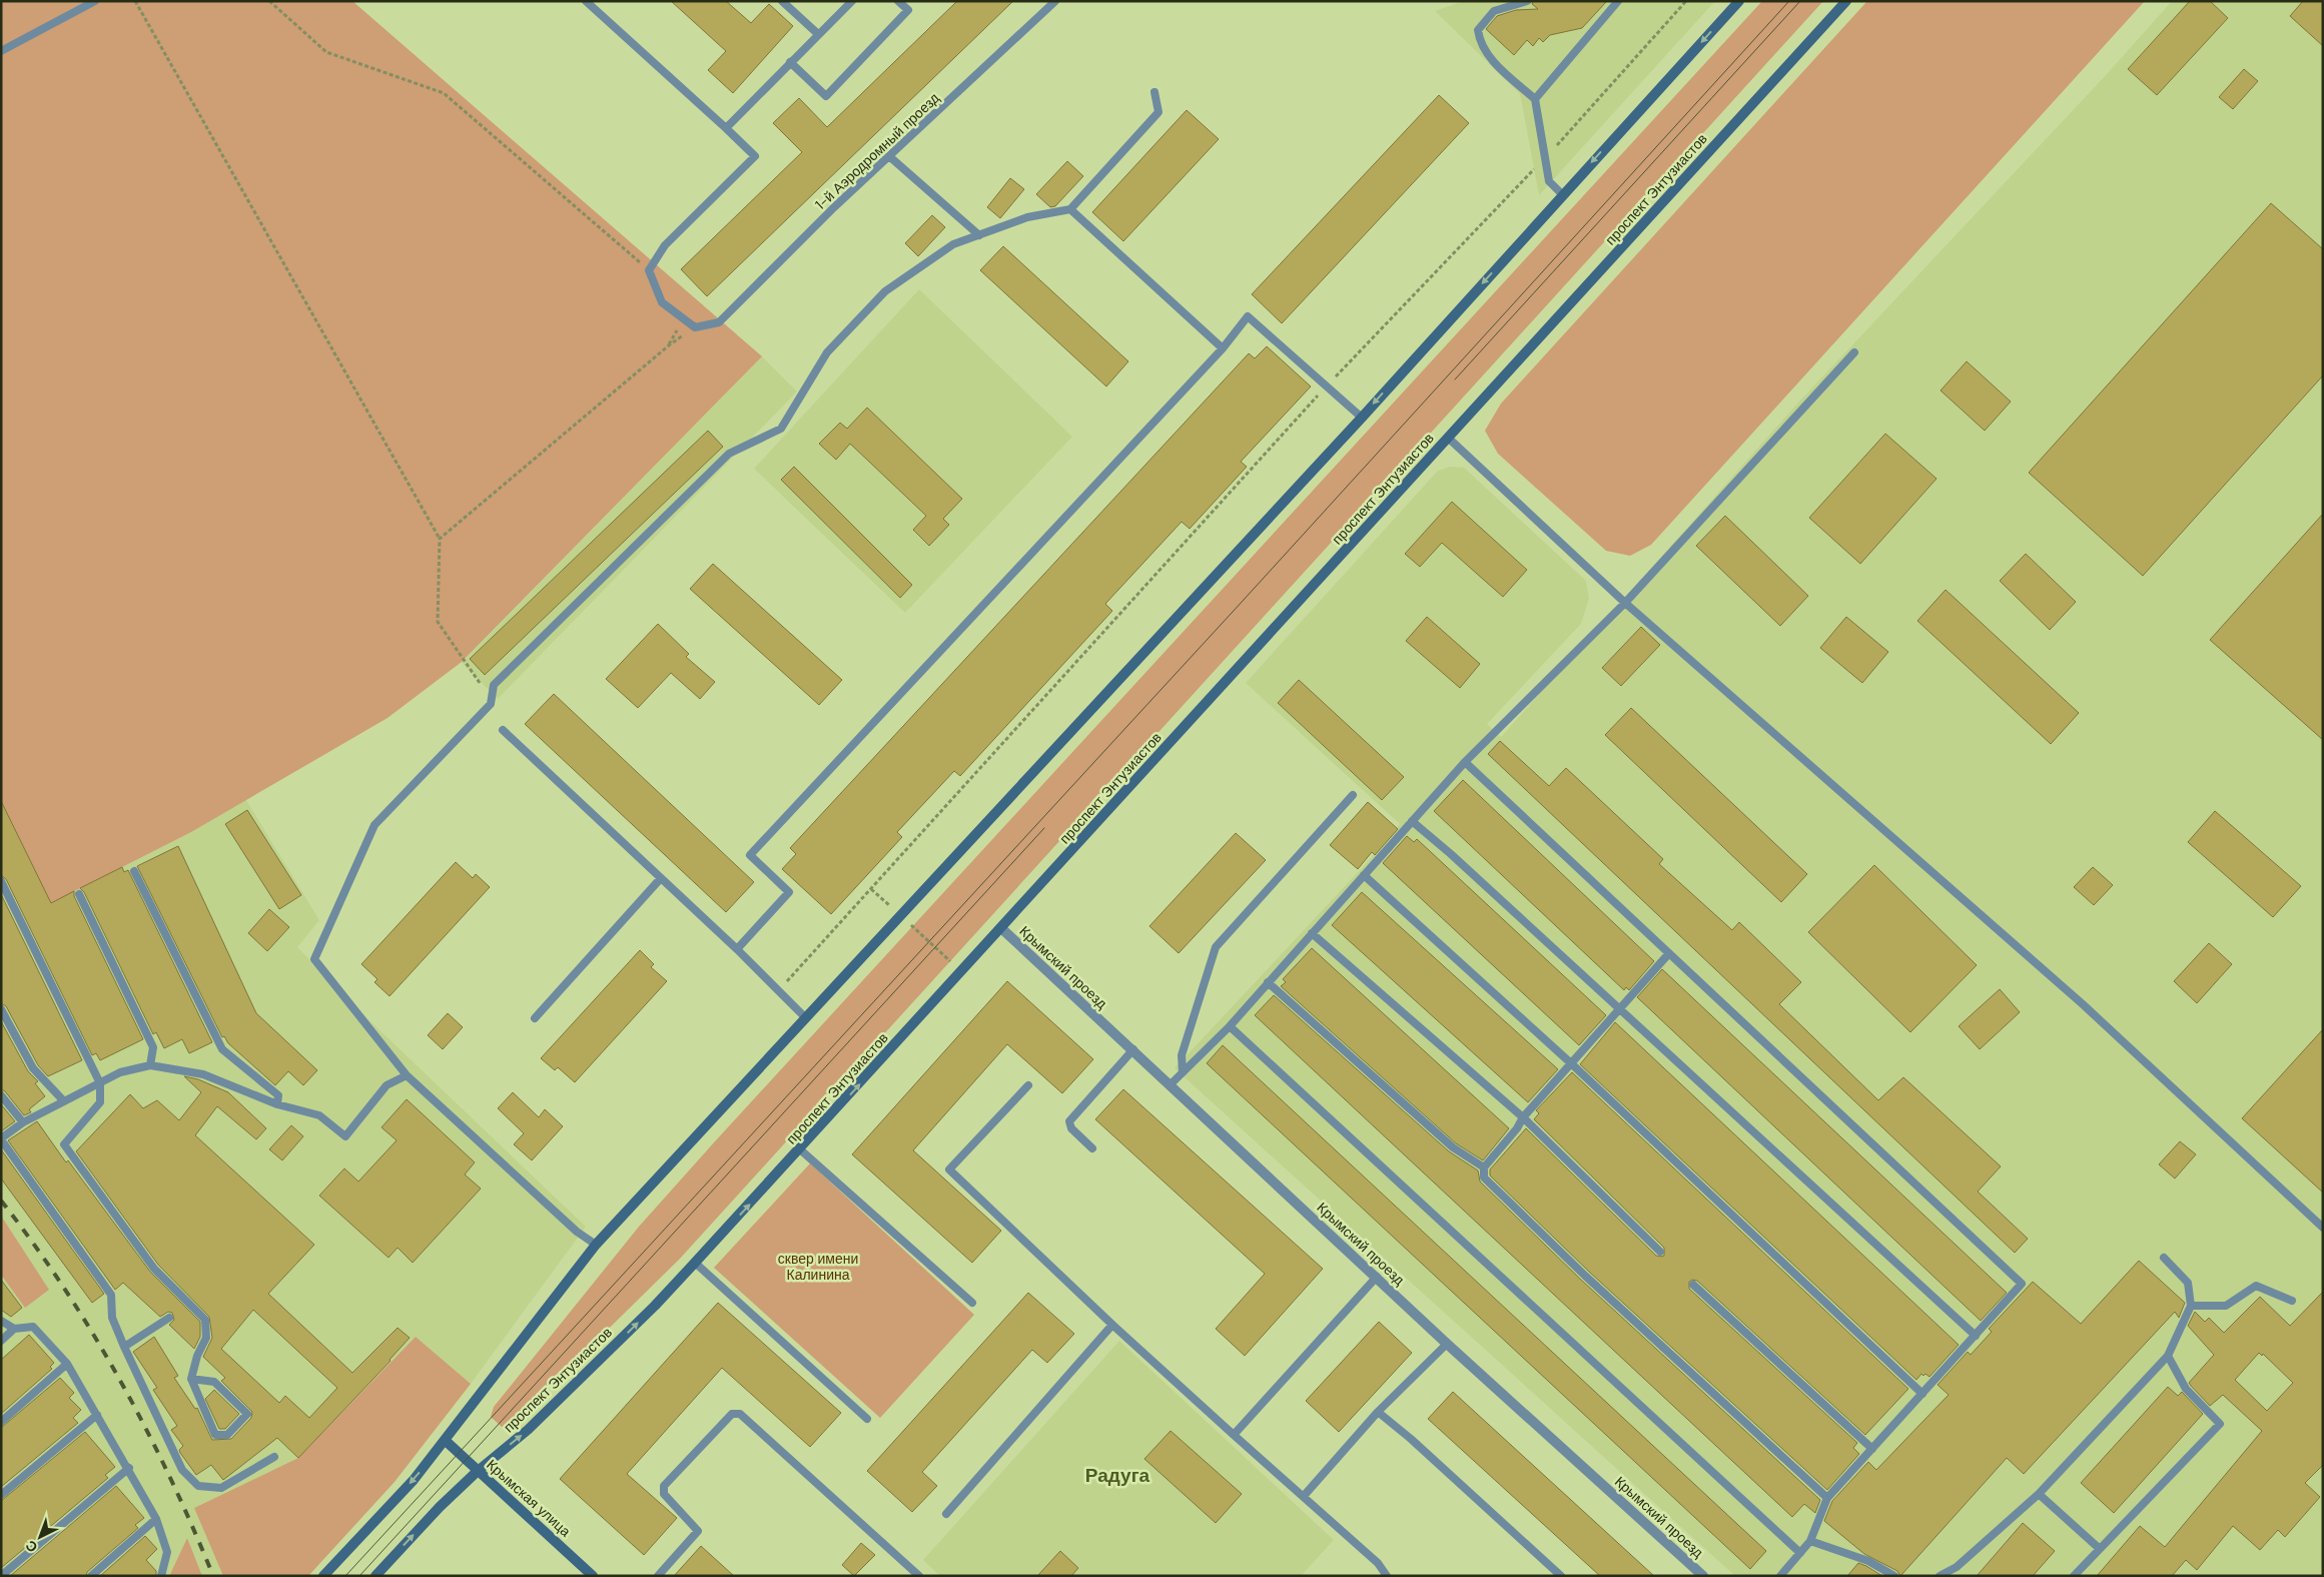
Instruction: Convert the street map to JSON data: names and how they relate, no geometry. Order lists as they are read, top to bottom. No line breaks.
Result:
{"streets":{"main road":["проспект Энтузиастов","Крымская улица"],"street":["Крымский проезд"],"lane":["1-й Аэродромный проезд"]},"crossings":[["проспект Энтузиастов","Крымский проезд"],["проспект Энтузиастов","Крымская улица"]],"districts":["Радуга"],"parks":["сквер имени Калинина"],"north":"bottom left"}
